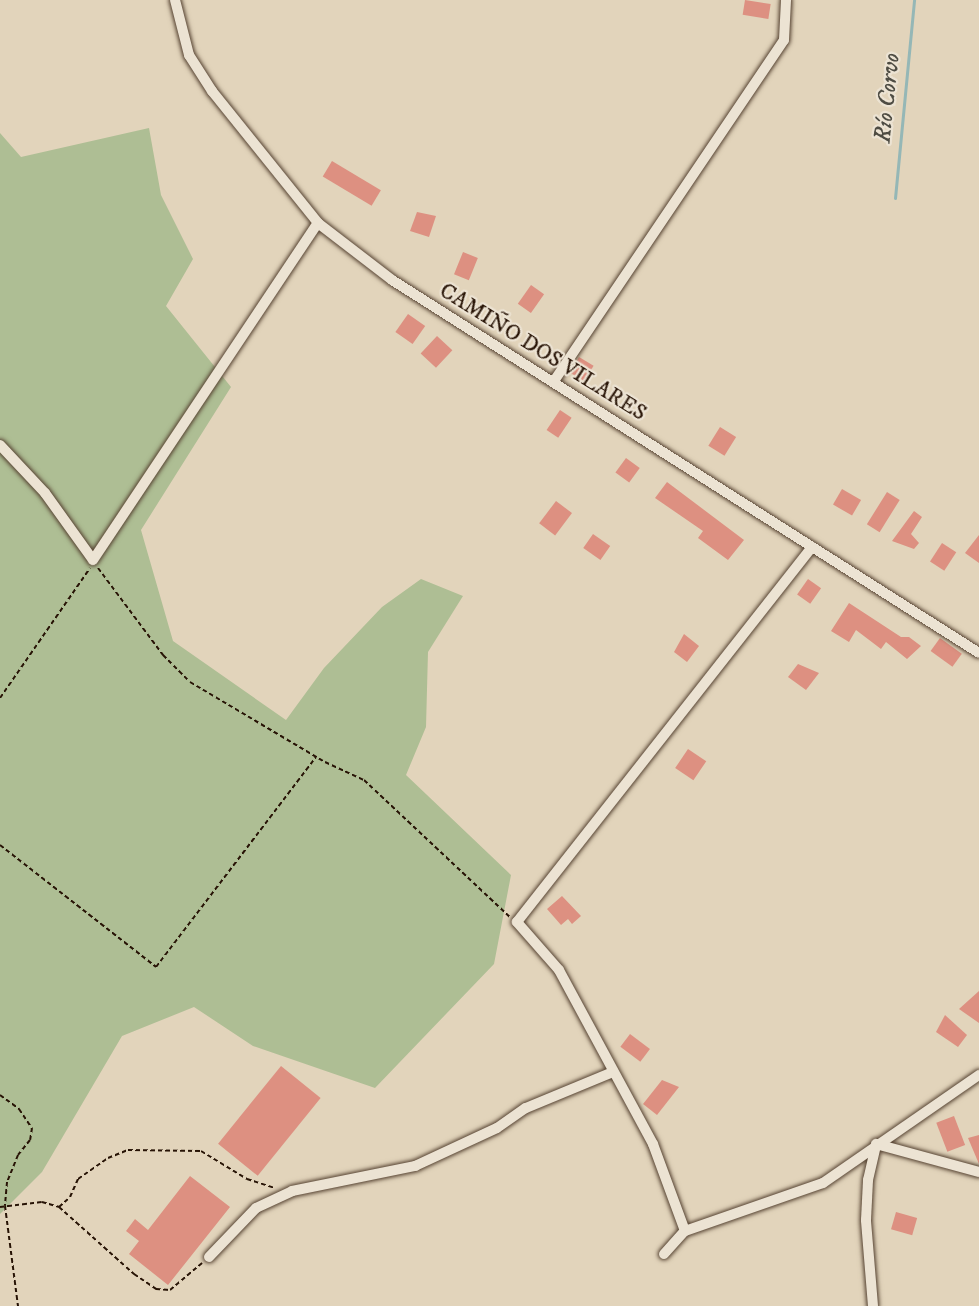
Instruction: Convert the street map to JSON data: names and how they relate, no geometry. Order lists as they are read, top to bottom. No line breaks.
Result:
{"streets":{"street":["CAMIÑO DOS VILARES"]},"water":["Río Corvo"]}
